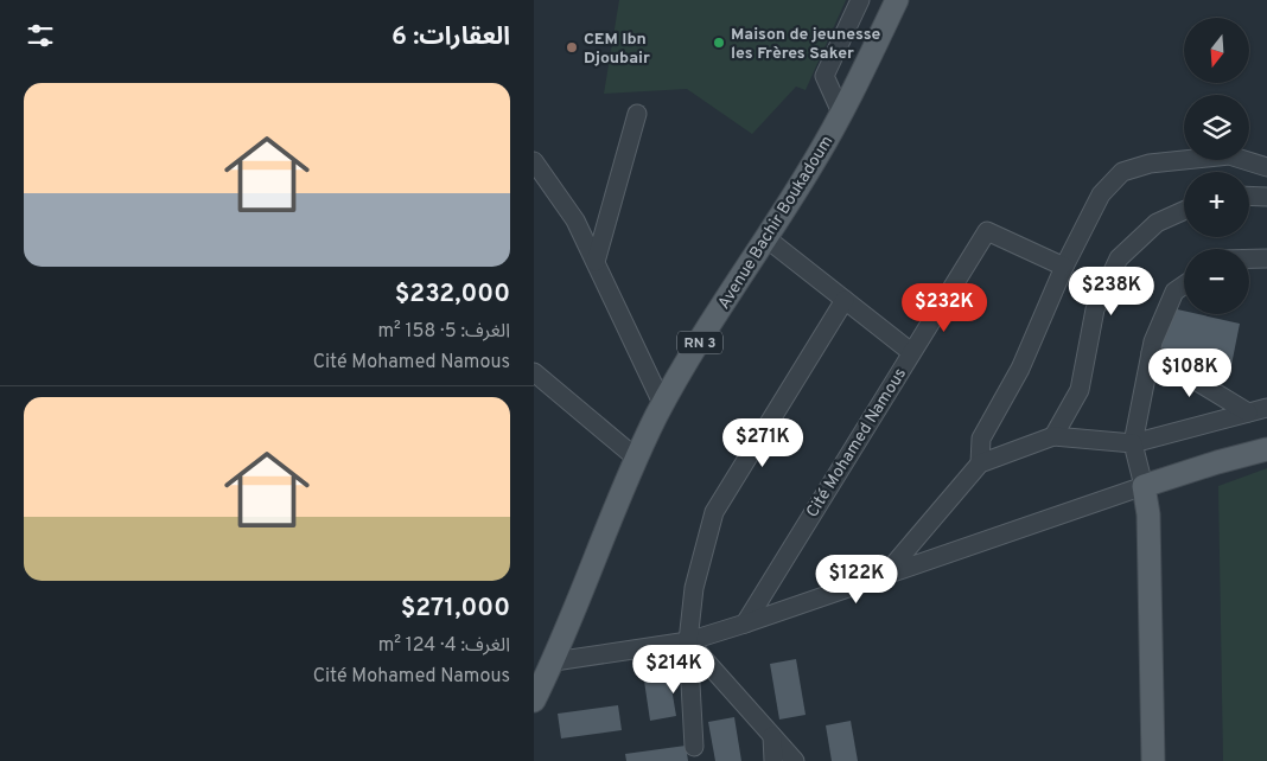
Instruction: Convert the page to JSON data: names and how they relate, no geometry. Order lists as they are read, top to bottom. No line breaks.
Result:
{"streets":{"main road":["Avenue Bachir Boukadoum","RN 3"],"street":["Cité Mohamed Namous"]},"crossings":[["Avenue Bachir Boukadoum","Cité Mohamed Namous"]],"places":["Maison de jeunesse les Frères Saker","CEM Ibn Djoubair"],"north":"bottom","page":{"heading":"العقارات: 6","map_buttons":["+","−"],"list":[{"name":"$232,000","note":"الغرف: 5 · 158 m² · Cité Mohamed Namous"},{"name":"$271,000","note":"الغرف: 4 · 124 m² · Cité Mohamed Namous"}],"price":["$238K","$232K","$108K","$271K","$122K","$214K"]}}
